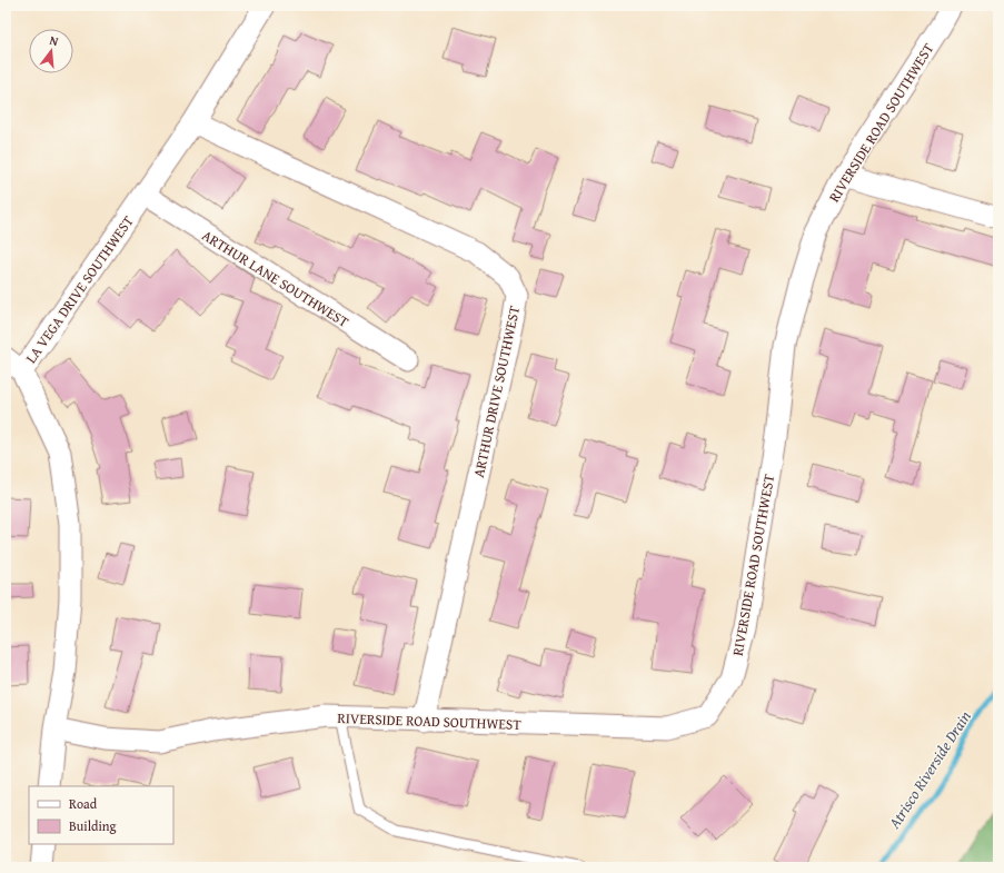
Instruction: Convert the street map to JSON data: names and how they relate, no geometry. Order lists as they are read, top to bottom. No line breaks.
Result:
{"streets":{"street":["RIVERSIDE ROAD SOUTHWEST","ARTHUR LANE SOUTHWEST","LA VEGA DRIVE SOUTHWEST","ARTHUR DRIVE SOUTHWEST"]},"crossings":[["RIVERSIDE ROAD SOUTHWEST","LA VEGA DRIVE SOUTHWEST"],["RIVERSIDE ROAD SOUTHWEST","ARTHUR DRIVE SOUTHWEST"],["ARTHUR LANE SOUTHWEST","LA VEGA DRIVE SOUTHWEST"],["LA VEGA DRIVE SOUTHWEST","ARTHUR DRIVE SOUTHWEST"]],"water":["Atrisco Riverside Drain"],"legend":["Road","Building"],"north":"top"}
